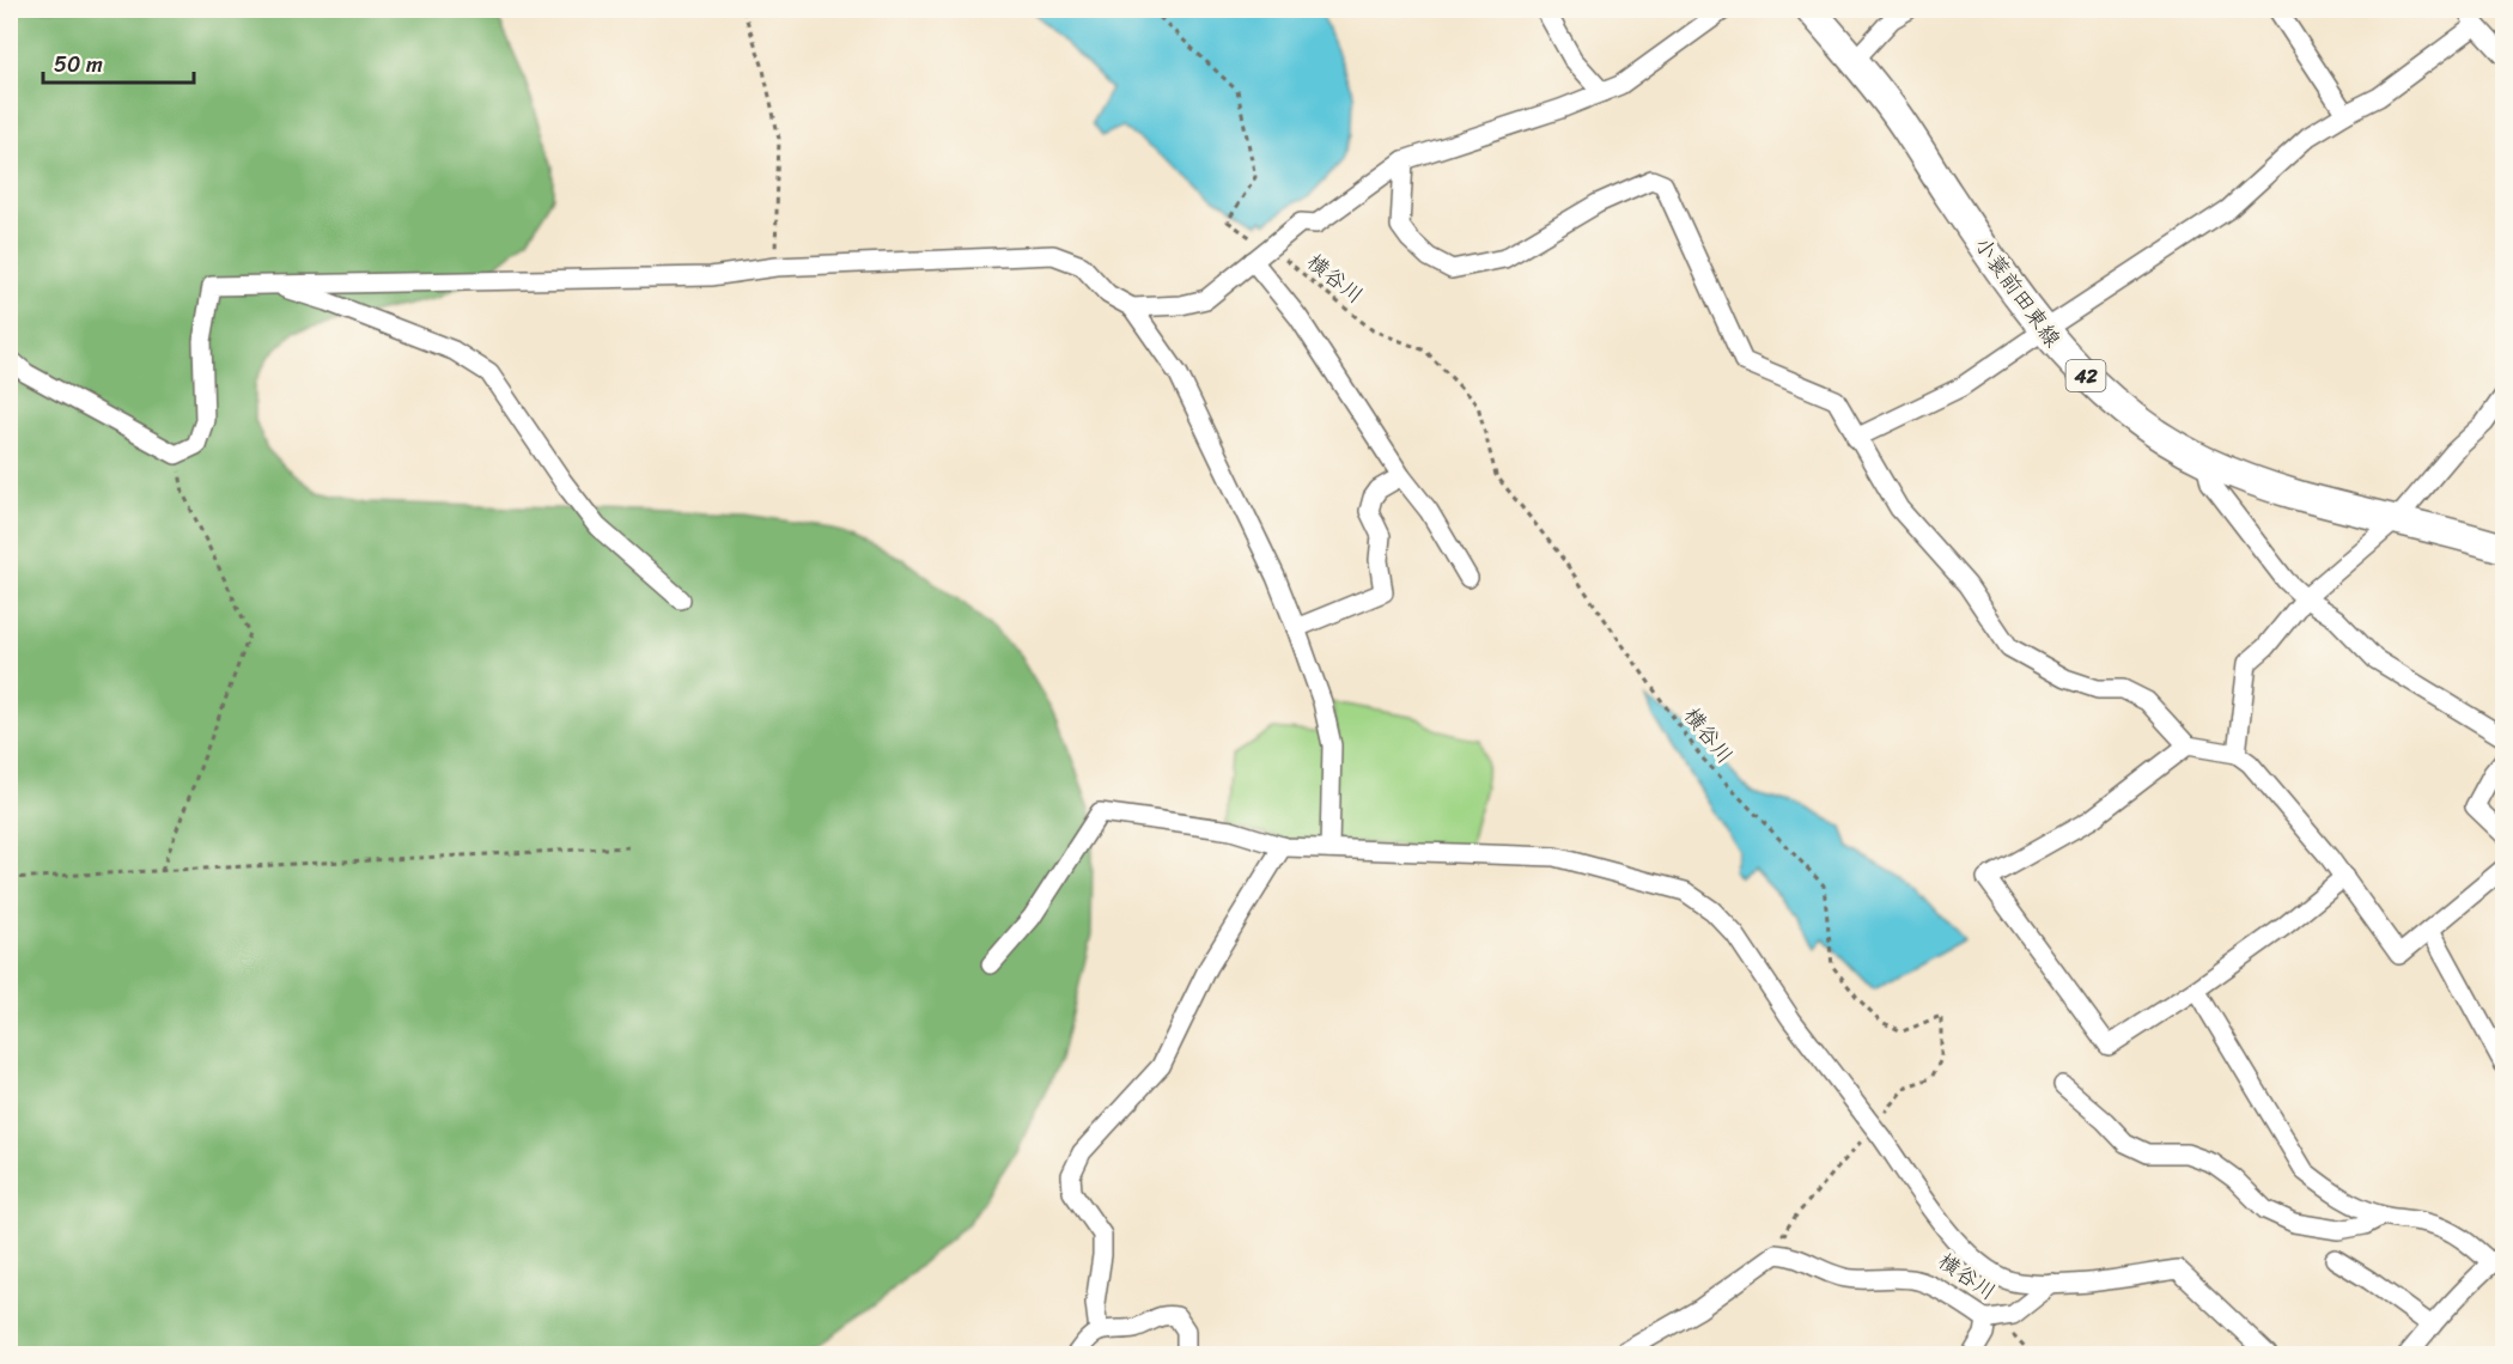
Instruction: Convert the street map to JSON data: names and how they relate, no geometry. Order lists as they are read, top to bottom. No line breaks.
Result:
{"streets":{"main road":["小蓑前田東線","42"],"path":["横谷川"]},"scale_bar":"50 m"}
